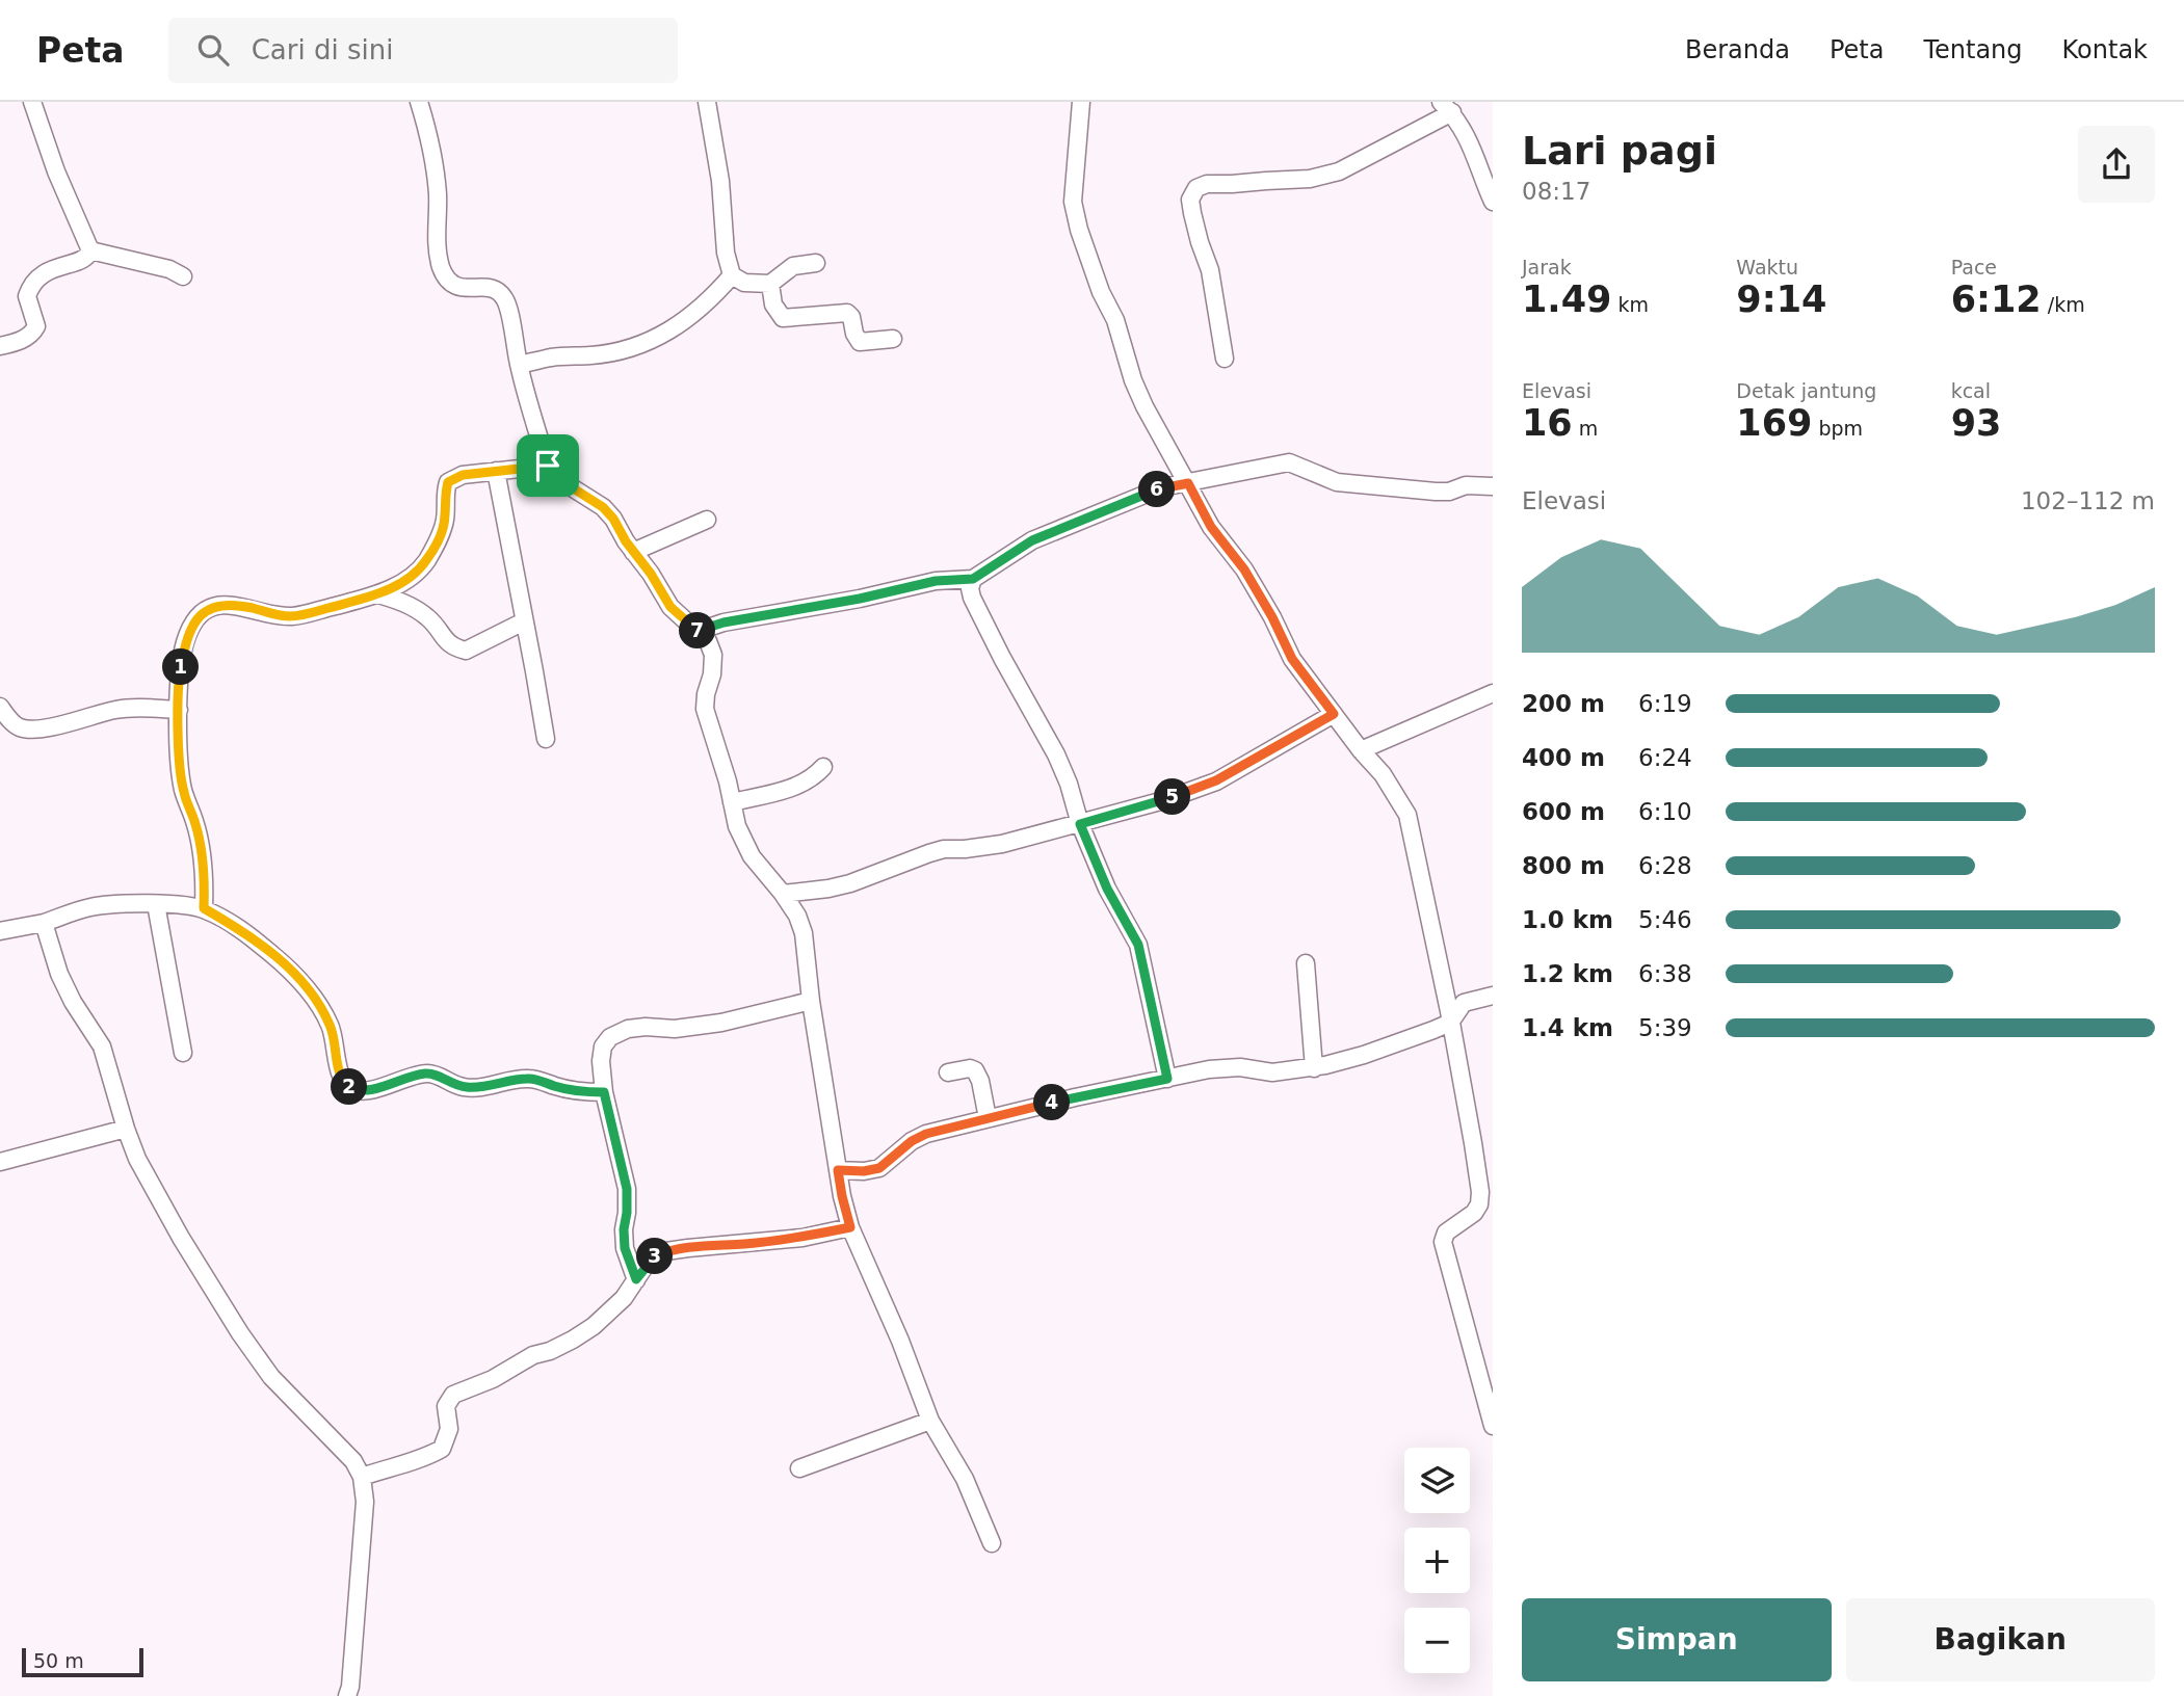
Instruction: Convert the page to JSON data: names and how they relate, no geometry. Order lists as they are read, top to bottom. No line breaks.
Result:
{"scale_bar":"50 m","page":{"header":"Peta","search":"Cari di sini","nav":["Beranda","Peta","Tentang","Kontak"],"heading":["Lari pagi","08:17"],"stats":[["Jarak","1.49 km"],["Waktu","9:14"],["Pace","6:12 /km"],["Elevasi","16 m"],["Detak jantung","169 bpm"],["kcal","93"]],"pins":["6","7","1","5","2","4","3"],"chart":["Elevasi","102–112 m"],"list":[{"name":"200 m","note":"6:19"},{"name":"400 m","note":"6:24"},{"name":"600 m","note":"6:10"},{"name":"800 m","note":"6:28"},{"name":"1.0 km","note":"5:46"},{"name":"1.2 km","note":"6:38"},{"name":"1.4 km","note":"5:39"}],"map_buttons":["+","−"],"buttons":["Simpan","Bagikan"],"scale":"50 m"}}
